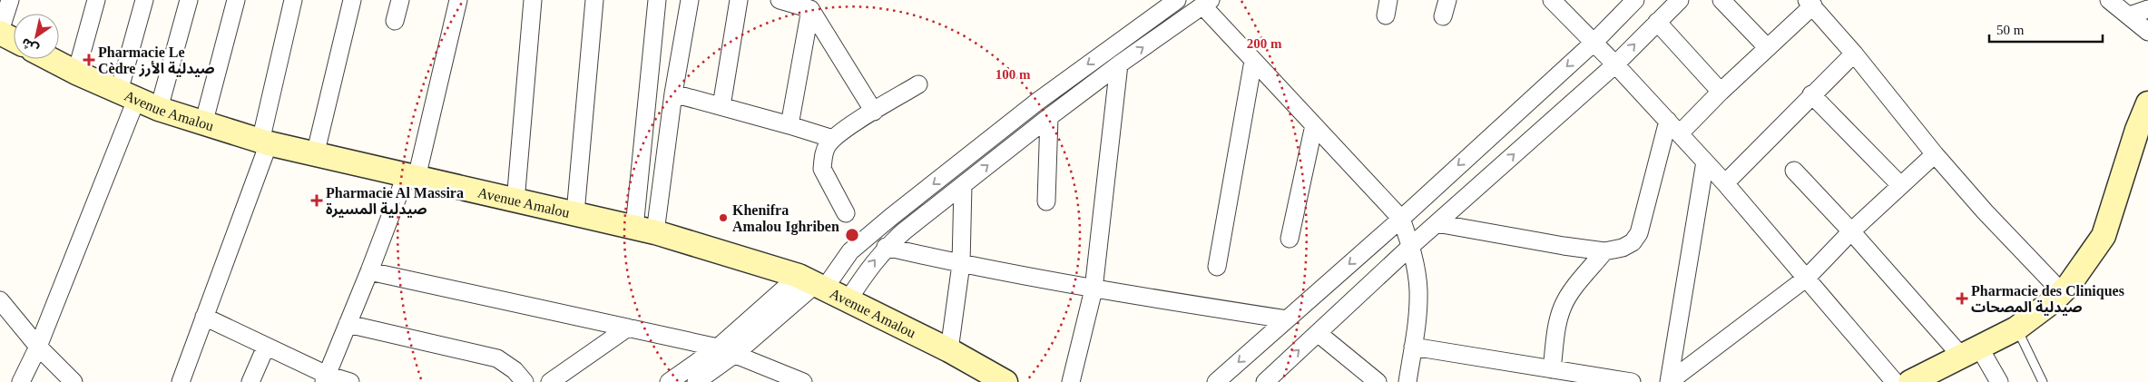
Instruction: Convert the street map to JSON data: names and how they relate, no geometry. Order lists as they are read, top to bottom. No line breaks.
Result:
{"streets":{"main road":["Avenue Amalou"]},"places":{"health":["Pharmacie Le Cèdre صيدلية الأرز","Pharmacie Al Massira صيدلية المسيرة","Pharmacie des Cliniques صيدلية المصحات"],"other":["Khenifra Amalou Ighriben"]},"scale_bar":"50 m","north":"bottom left","rings":["200 m","100 m"]}
